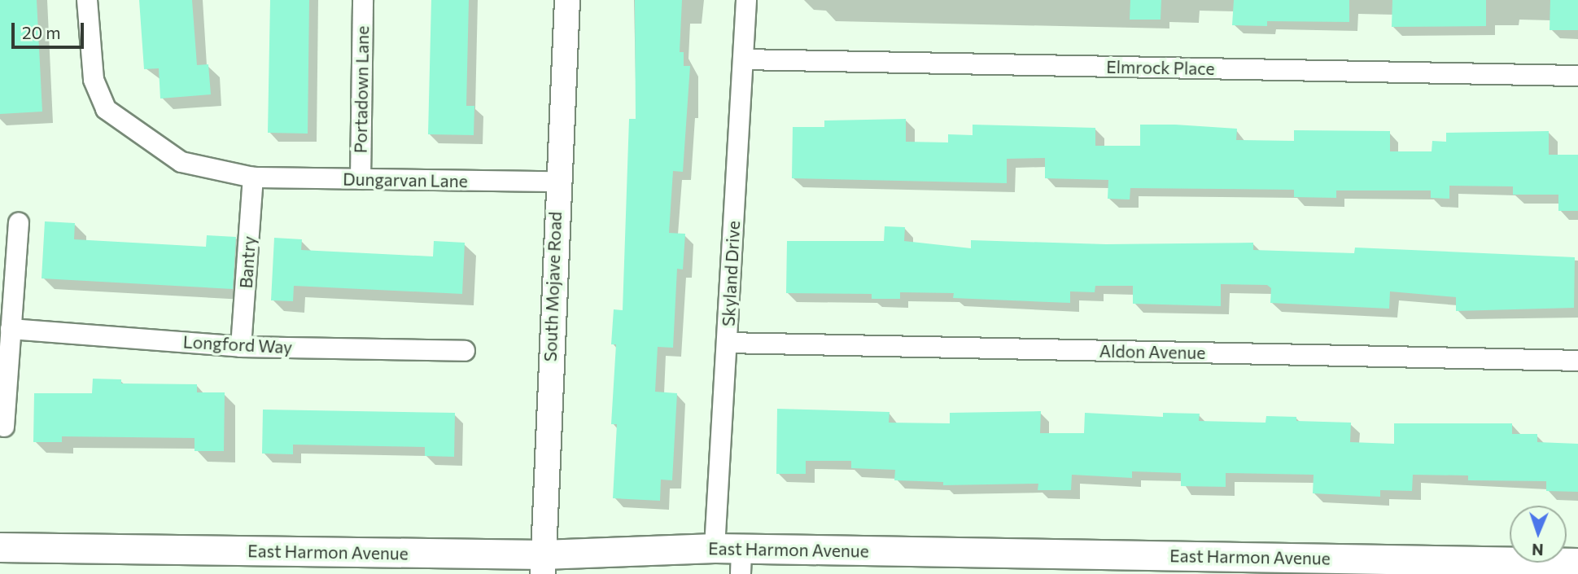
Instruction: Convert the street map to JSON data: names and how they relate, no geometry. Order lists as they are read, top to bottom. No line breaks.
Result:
{"streets":{"main road":["East Harmon Avenue"],"street":["Elmrock Place","Portadown Lane","Dungarvan Lane","Bantry","Skyland Drive","South Mojave Road","Longford Way","Aldon Avenue"]},"crossings":[["Elmrock Place","Skyland Drive"],["Portadown Lane","Dungarvan Lane"],["Dungarvan Lane","Bantry"],["Dungarvan Lane","South Mojave Road"],["Bantry","Longford Way"],["Skyland Drive","Aldon Avenue"],["Skyland Drive","East Harmon Avenue"],["South Mojave Road","East Harmon Avenue"]],"scale_bar":"20 m","north":"bottom"}
